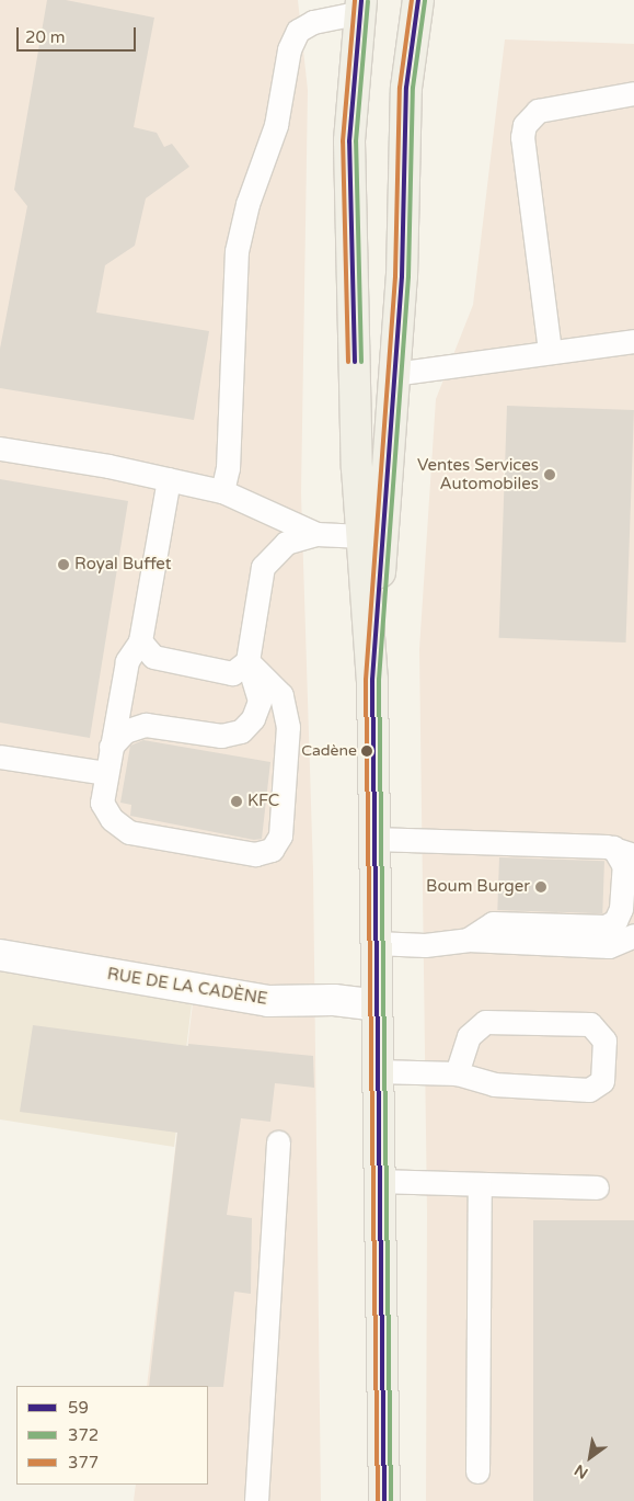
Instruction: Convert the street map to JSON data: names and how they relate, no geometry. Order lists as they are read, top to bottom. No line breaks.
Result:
{"streets":{"street":["RUE DE LA CADÈNE"]},"places":["Ventes Services Automobiles","Royal Buffet","Cadène","KFC","Boum Burger"],"lines":["transit line 59","transit line 377","transit line 372"],"legend":["59","372","377"],"scale_bar":"20 m","north":"bottom left"}
